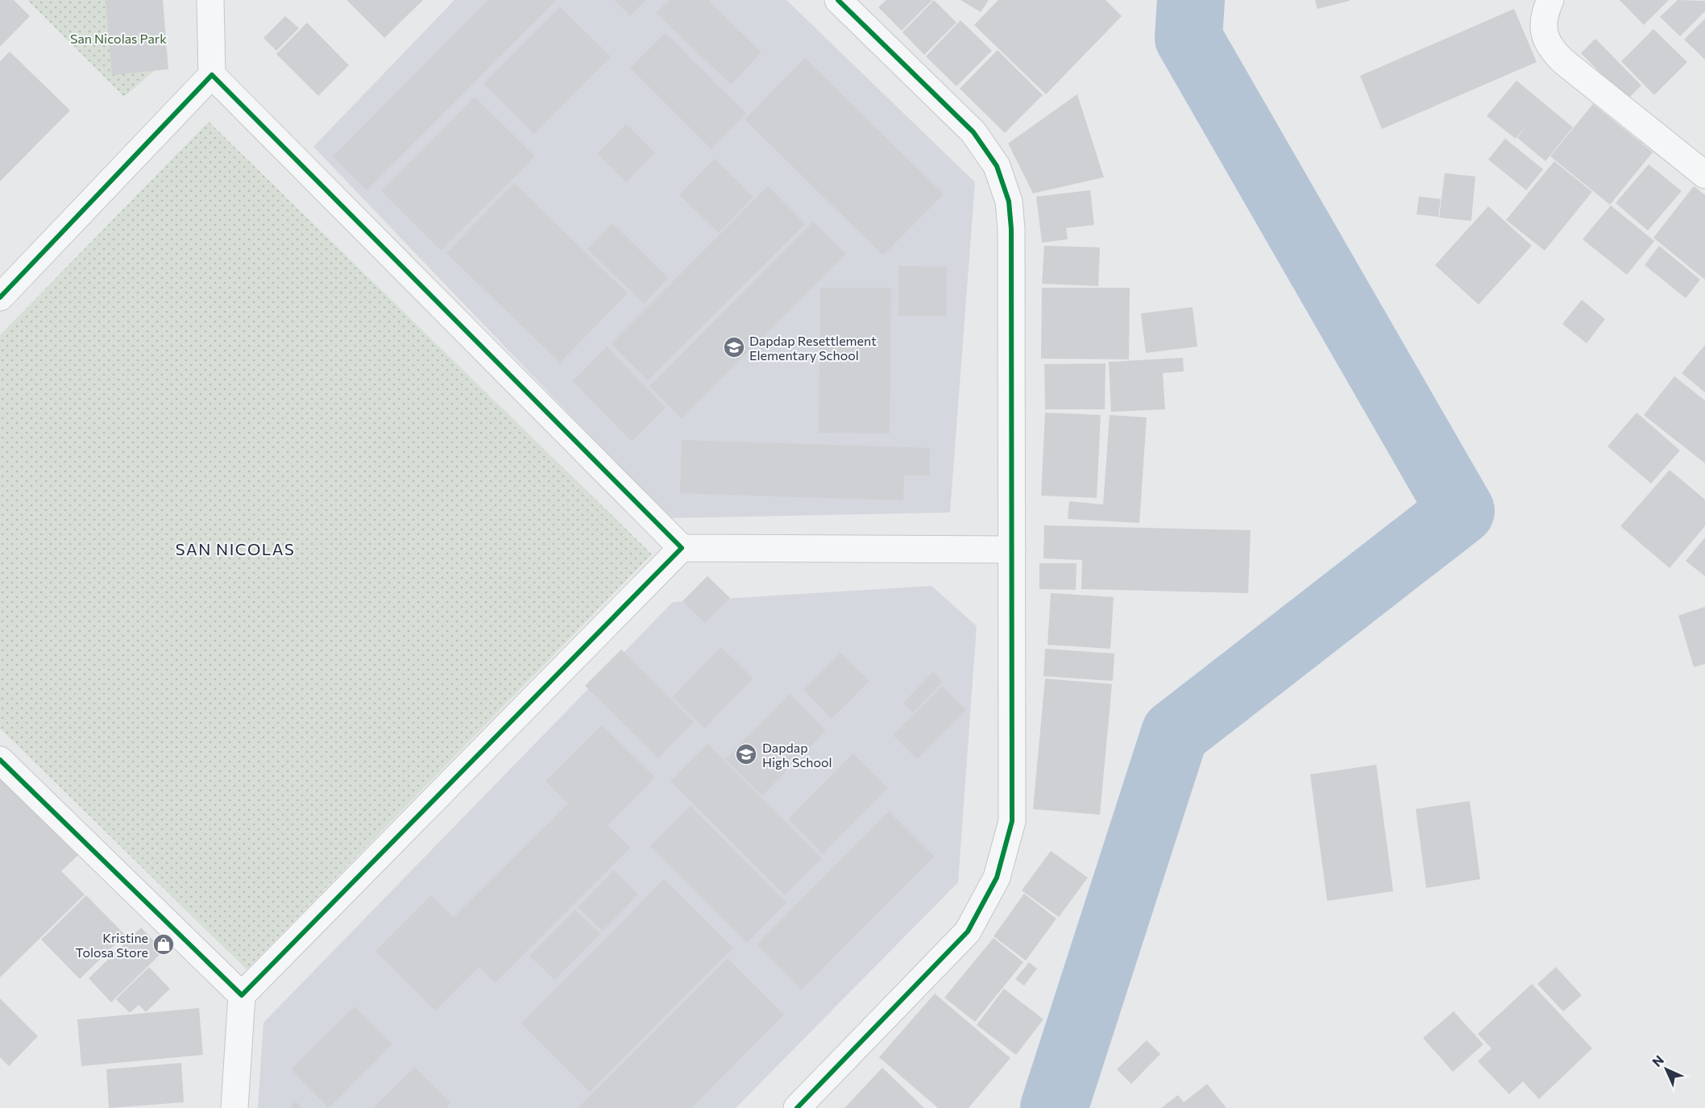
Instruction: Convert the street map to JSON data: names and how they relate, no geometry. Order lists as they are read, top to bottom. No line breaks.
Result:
{"districts":["SAN NICOLAS"],"parks":["San Nicolas Park"],"places":{"school or university":["Dapdap Resettlement Elementary School","Dapdap High School"],"shop":["Kristine Tolosa Store"]},"north":"top left"}
